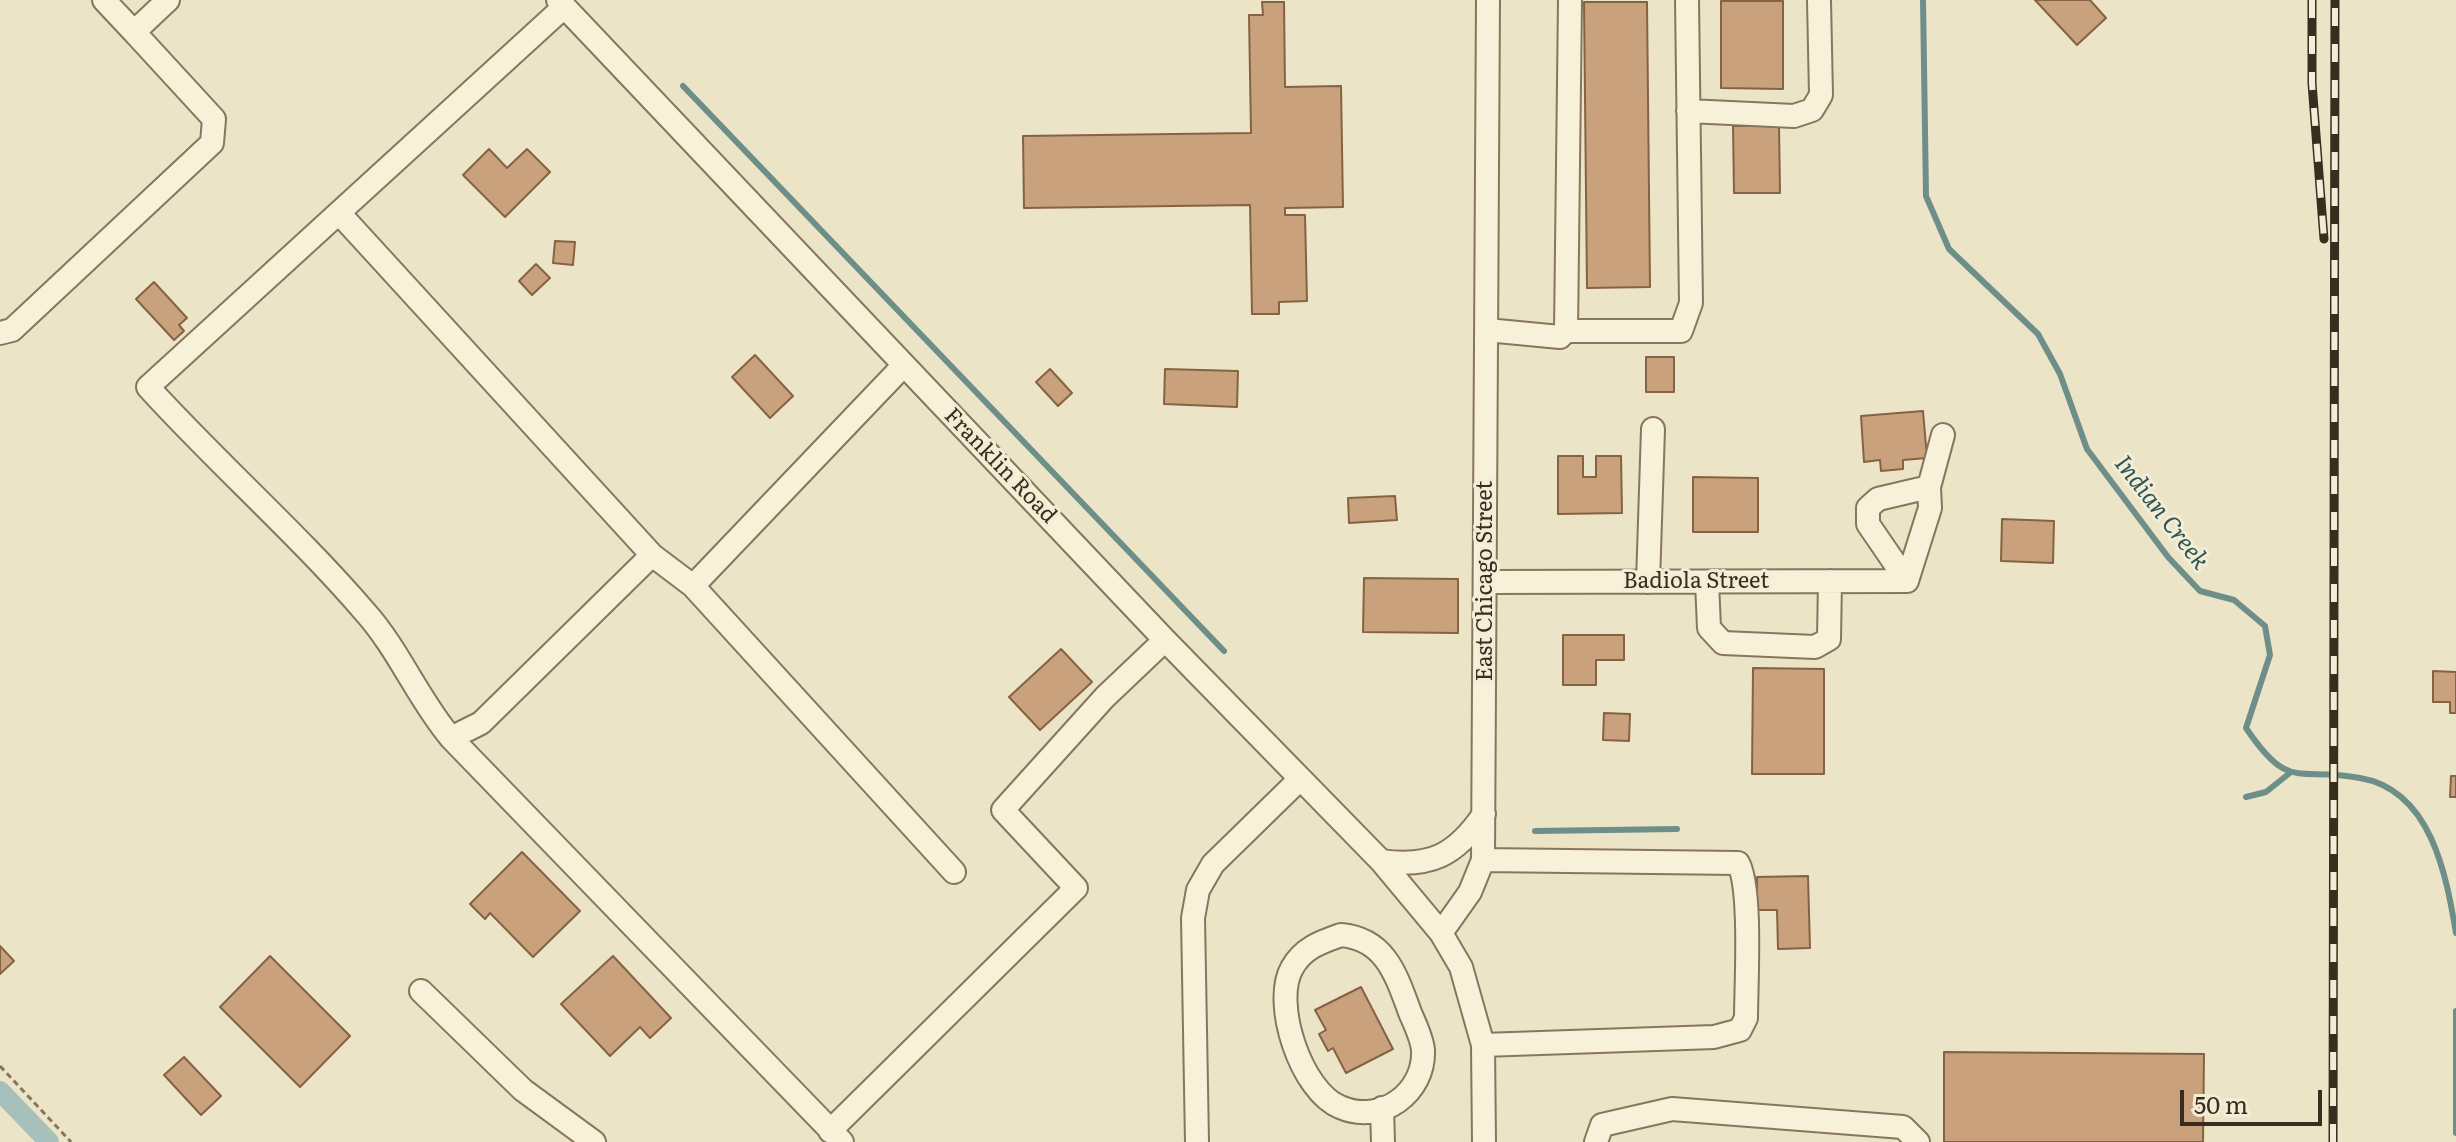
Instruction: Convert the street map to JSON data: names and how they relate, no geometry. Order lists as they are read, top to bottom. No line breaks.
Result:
{"streets":{"street":["Franklin Road","East Chicago Street","Badiola Street"]},"crossings":[["Franklin Road","East Chicago Street"],["East Chicago Street","Badiola Street"]],"water":["Indian Creek"],"scale_bar":"50 m"}
